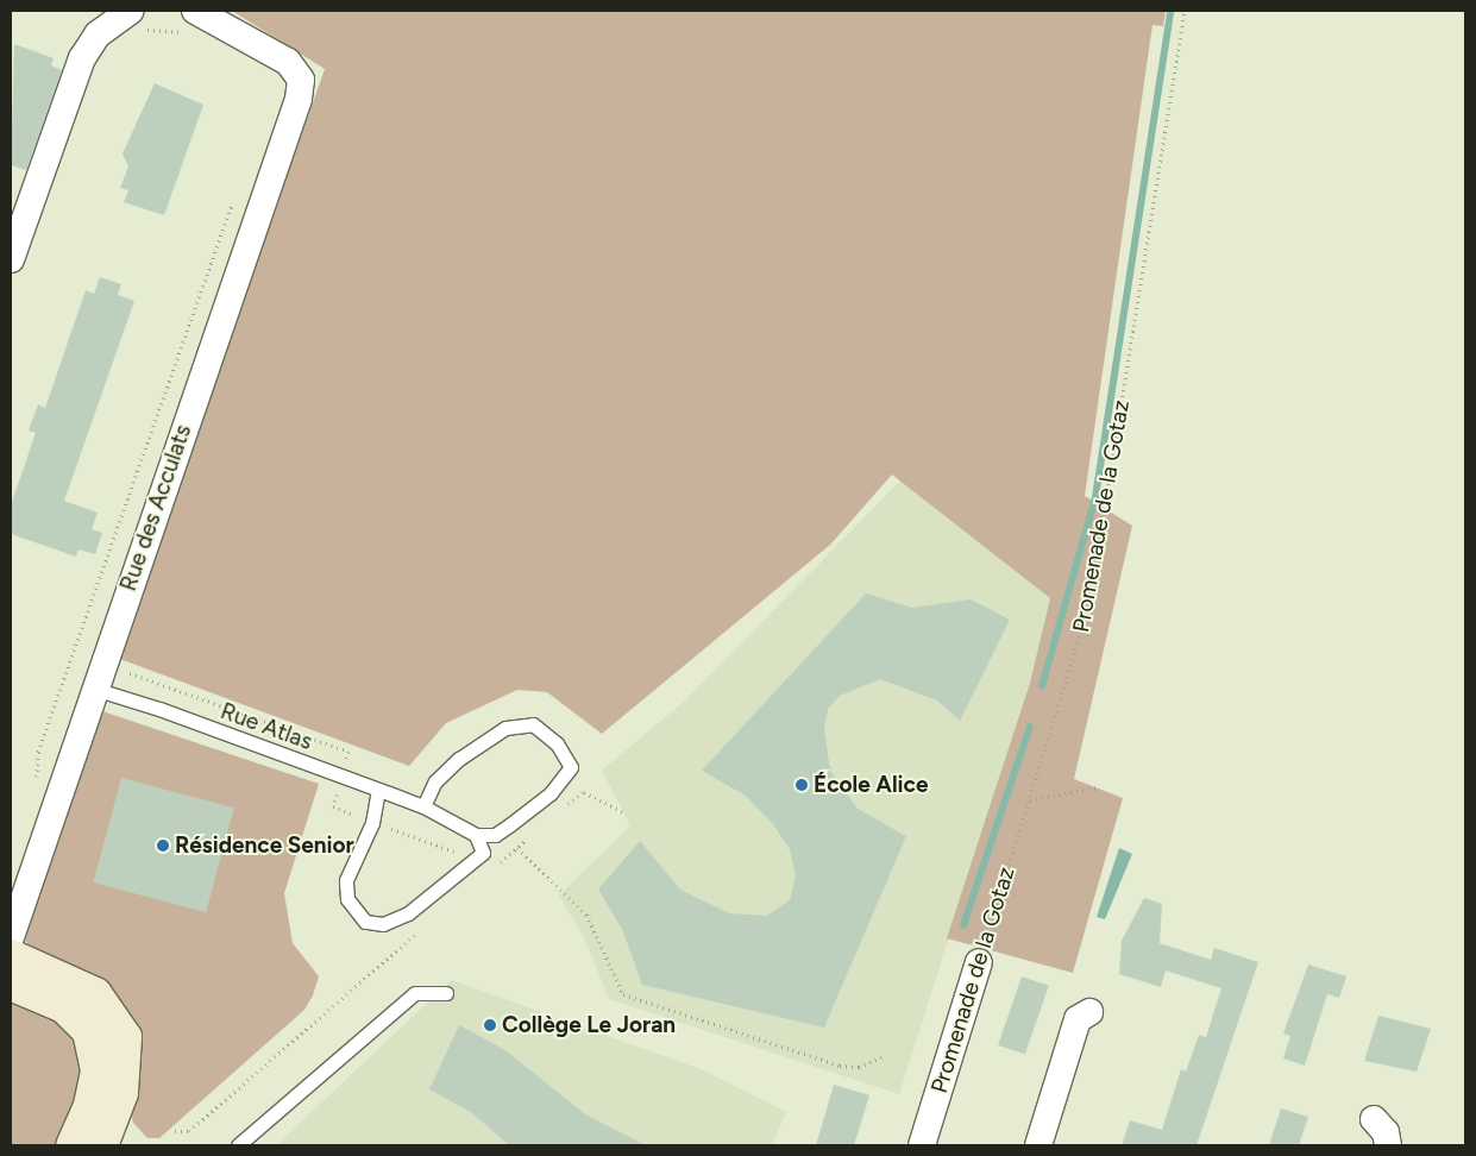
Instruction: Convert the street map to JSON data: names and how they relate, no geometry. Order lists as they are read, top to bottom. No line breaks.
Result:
{"streets":{"street":["Rue des Acculats","Promenade de la Gotaz"],"lane":["Rue Atlas"]},"crossings":[["Rue des Acculats","Rue Atlas"]],"places":["École Alice","Résidence Senior","Collège Le Joran"]}
